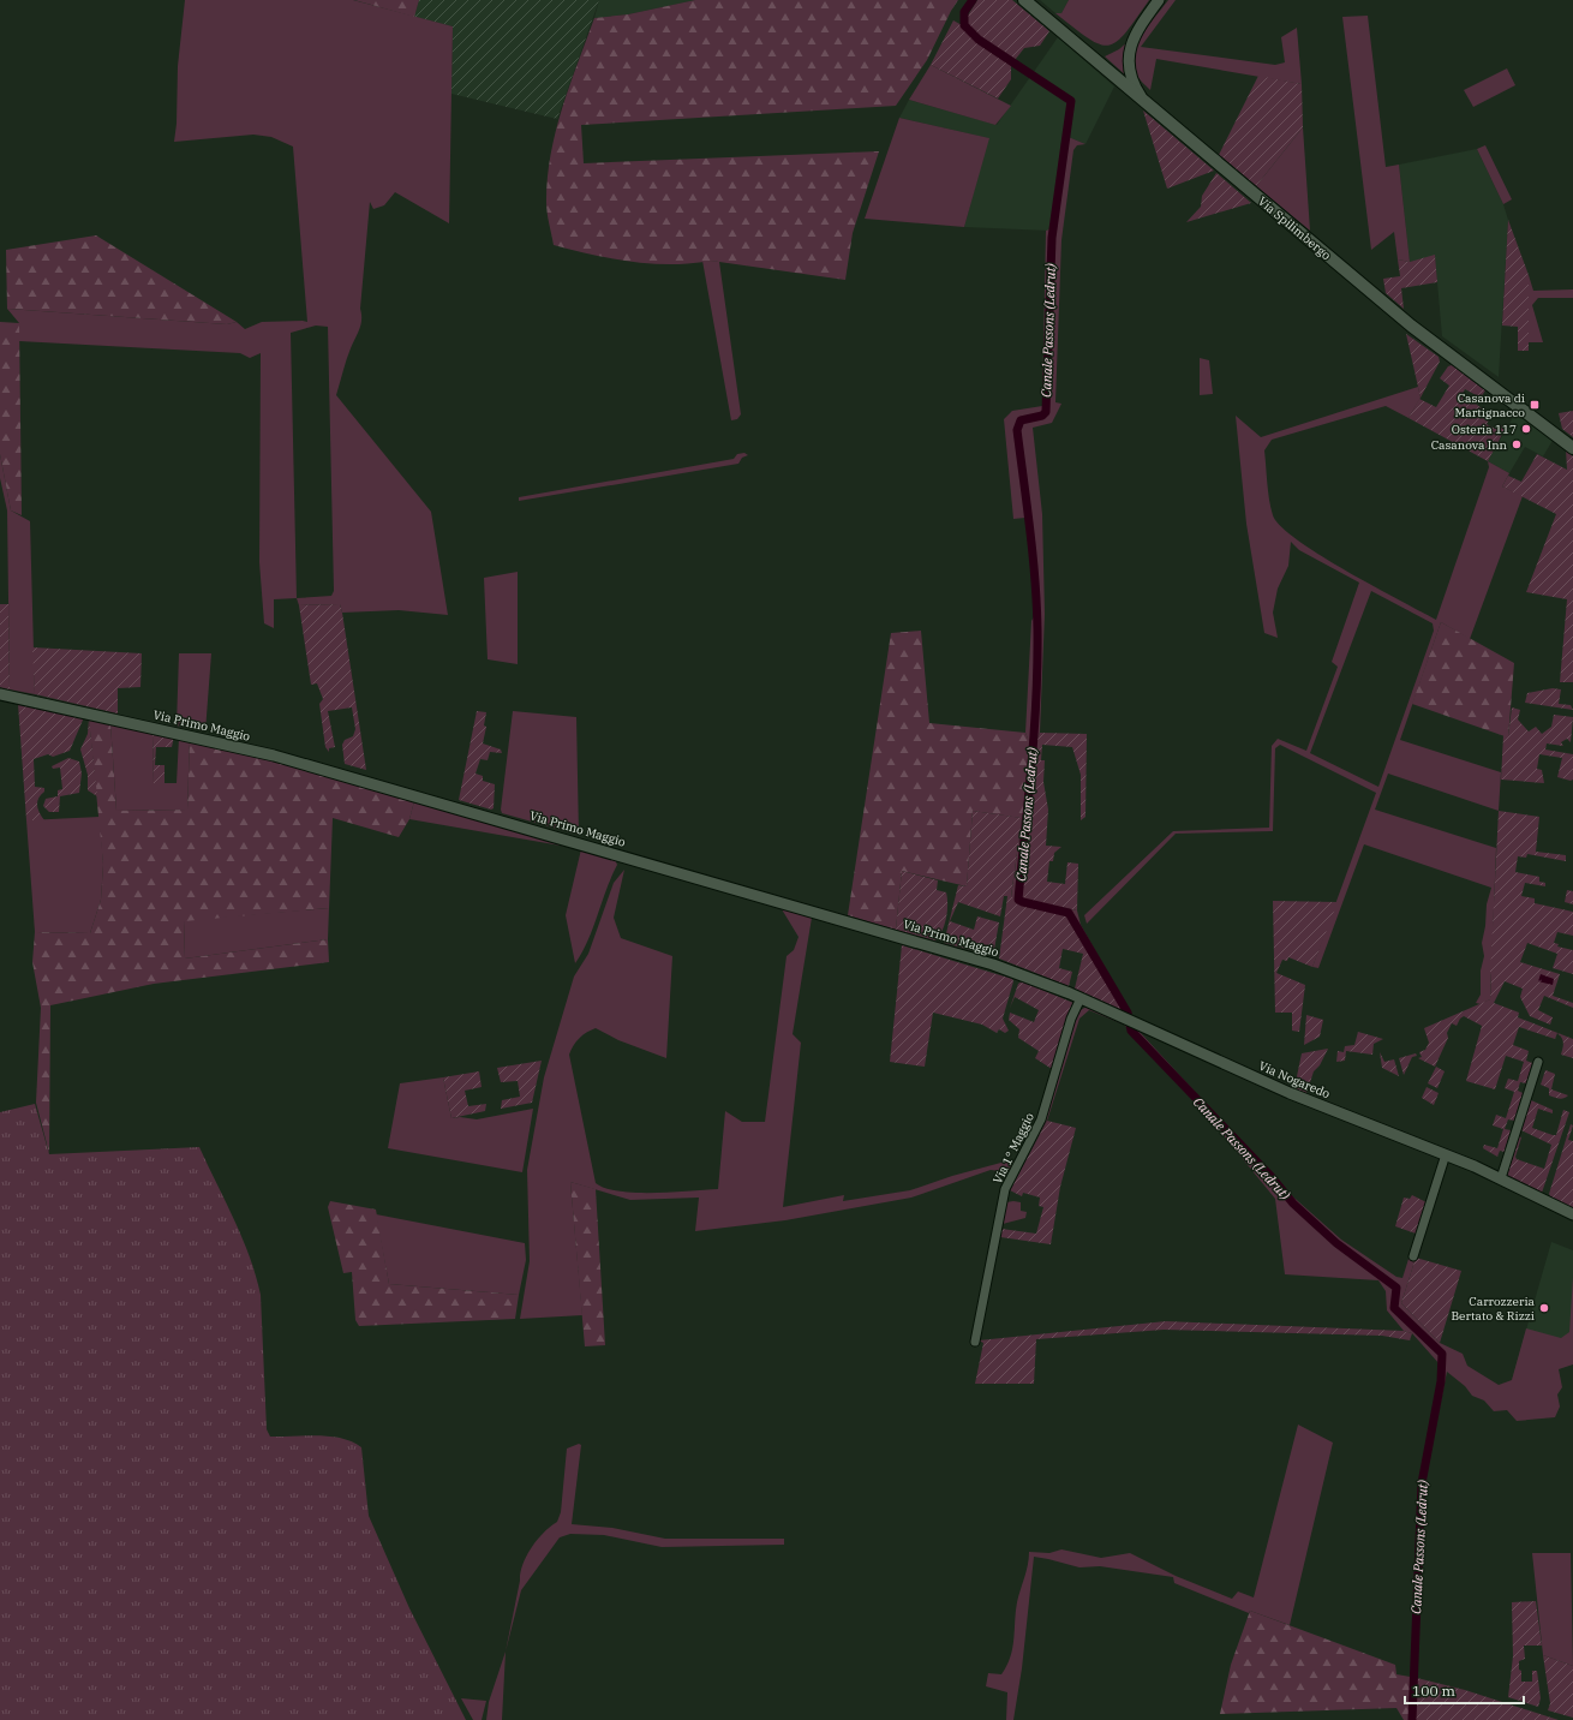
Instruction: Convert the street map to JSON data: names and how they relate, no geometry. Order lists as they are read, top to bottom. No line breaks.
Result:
{"streets":{"main road":["Via Spilimbergo"],"street":["Via Primo Maggio","Via Nogaredo","Via 1° Maggio"]},"crossings":[["Via Primo Maggio","Via Nogaredo"],["Via Primo Maggio","Via 1° Maggio"]],"water":["Canale Passons (Ledrut)"],"places":{"transit":["Casanova di Martignacco"],"other":["Osteria 117","Casanova Inn","Carrozzeria Bertato & Rizzi"]},"scale_bar":"100 m"}
